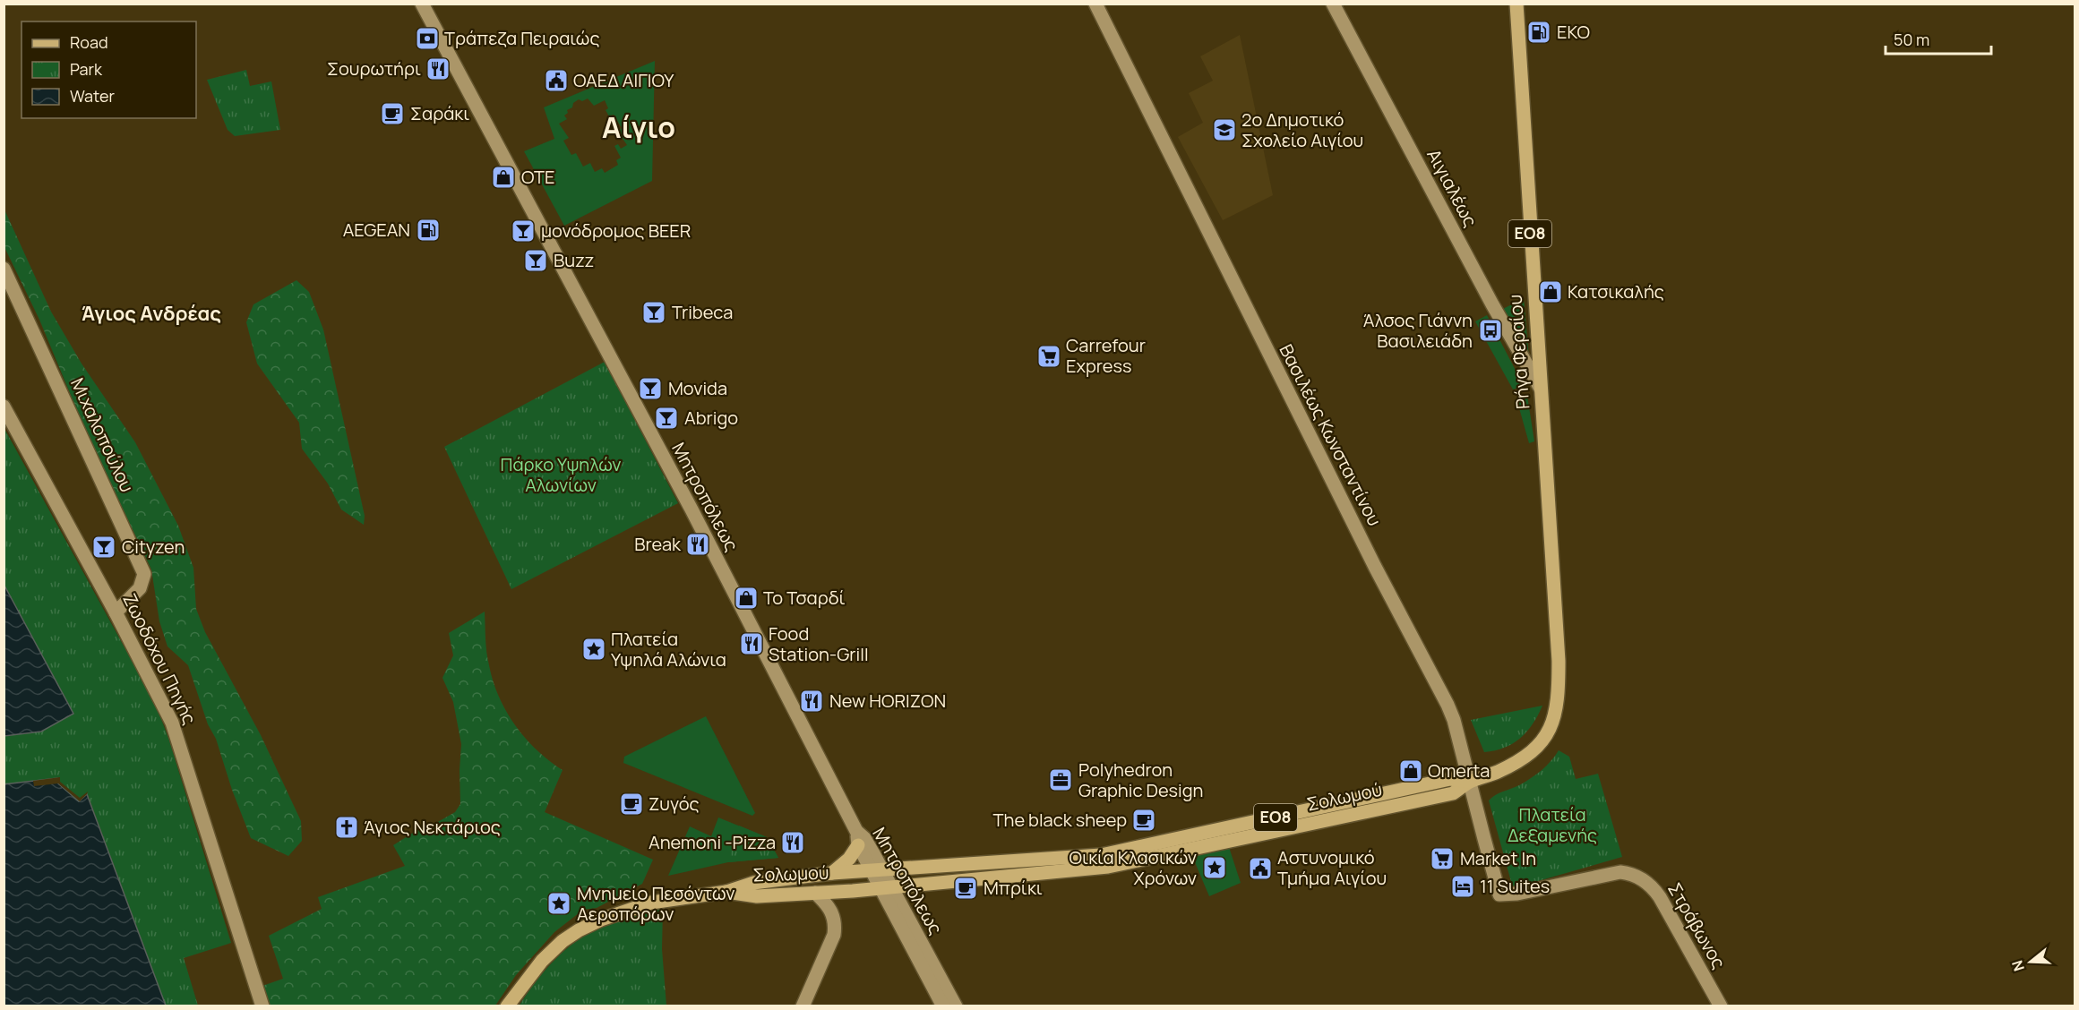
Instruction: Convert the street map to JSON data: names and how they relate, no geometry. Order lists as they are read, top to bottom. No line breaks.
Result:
{"streets":{"main road":["ΕΟ8","Ρήγα Φεραίου","Σολωμού"],"street":["Αιγιαλέως","Μιχαλοπούλου","Βασιλέως Κωνσταντίνου","Μητροπόλεως","Ζωοδόχου Πηγής","Στράβωνος"]},"crossings":[["Αιγιαλέως","Ρήγα Φεραίου"],["ΕΟ8","Σολωμού"],["Ρήγα Φεραίου","Σολωμού"],["Μιχαλοπούλου","Ζωοδόχου Πηγής"],["Βασιλέως Κωνσταντίνου","Σολωμού"],["Βασιλέως Κωνσταντίνου","Στράβωνος"],["Μητροπόλεως","Σολωμού"]],"districts":["Αίγιο","Άγιος Ανδρέας"],"parks":["Πάρκο Υψηλών Αλωνίων","Πλατεία Δεξαμενής"],"places":{"fuel station":["EKO","AEGEAN"],"bank":["Τράπεζα Πειραιώς"],"restaurant":["Σουρωτήρι","Break","Food Station-Grill","New HORIZON","Anemoni -Pizza"],"public building":["ΟΑΕΔ ΑΙΓΙΟΥ","Αστυνομικό Τμήμα Αιγίου"],"cafe":["Σαράκι","Ζυγός","The black sheep","Μπρίκι"],"school or university":["2ο Δημοτικό Σχολείο Αιγίου"],"shop":["ΟΤΕ","Κατσικαλής","Το Τσαρδί","Omerta"],"bar":["μονόδρομος BEER","Buzz","Tribeca","Movida","Abrigo","Cityzen"],"bus stop":["Άλσος Γιάννη Βασιλειάδη"],"supermarket":["Carrefour Express","Market In"],"place":["Πλατεία Υψηλά Αλώνια","Οικία Κλασικών Χρόνων","Μνημείο Πεσόντων Αεροπόρων"],"office":["Polyhedron Graphic Design"],"church":["Άγιος Νεκτάριος"],"hotel":["11 Suites"]},"legend":["Road","Park","Water"],"scale_bar":"50 m","north":"left"}
